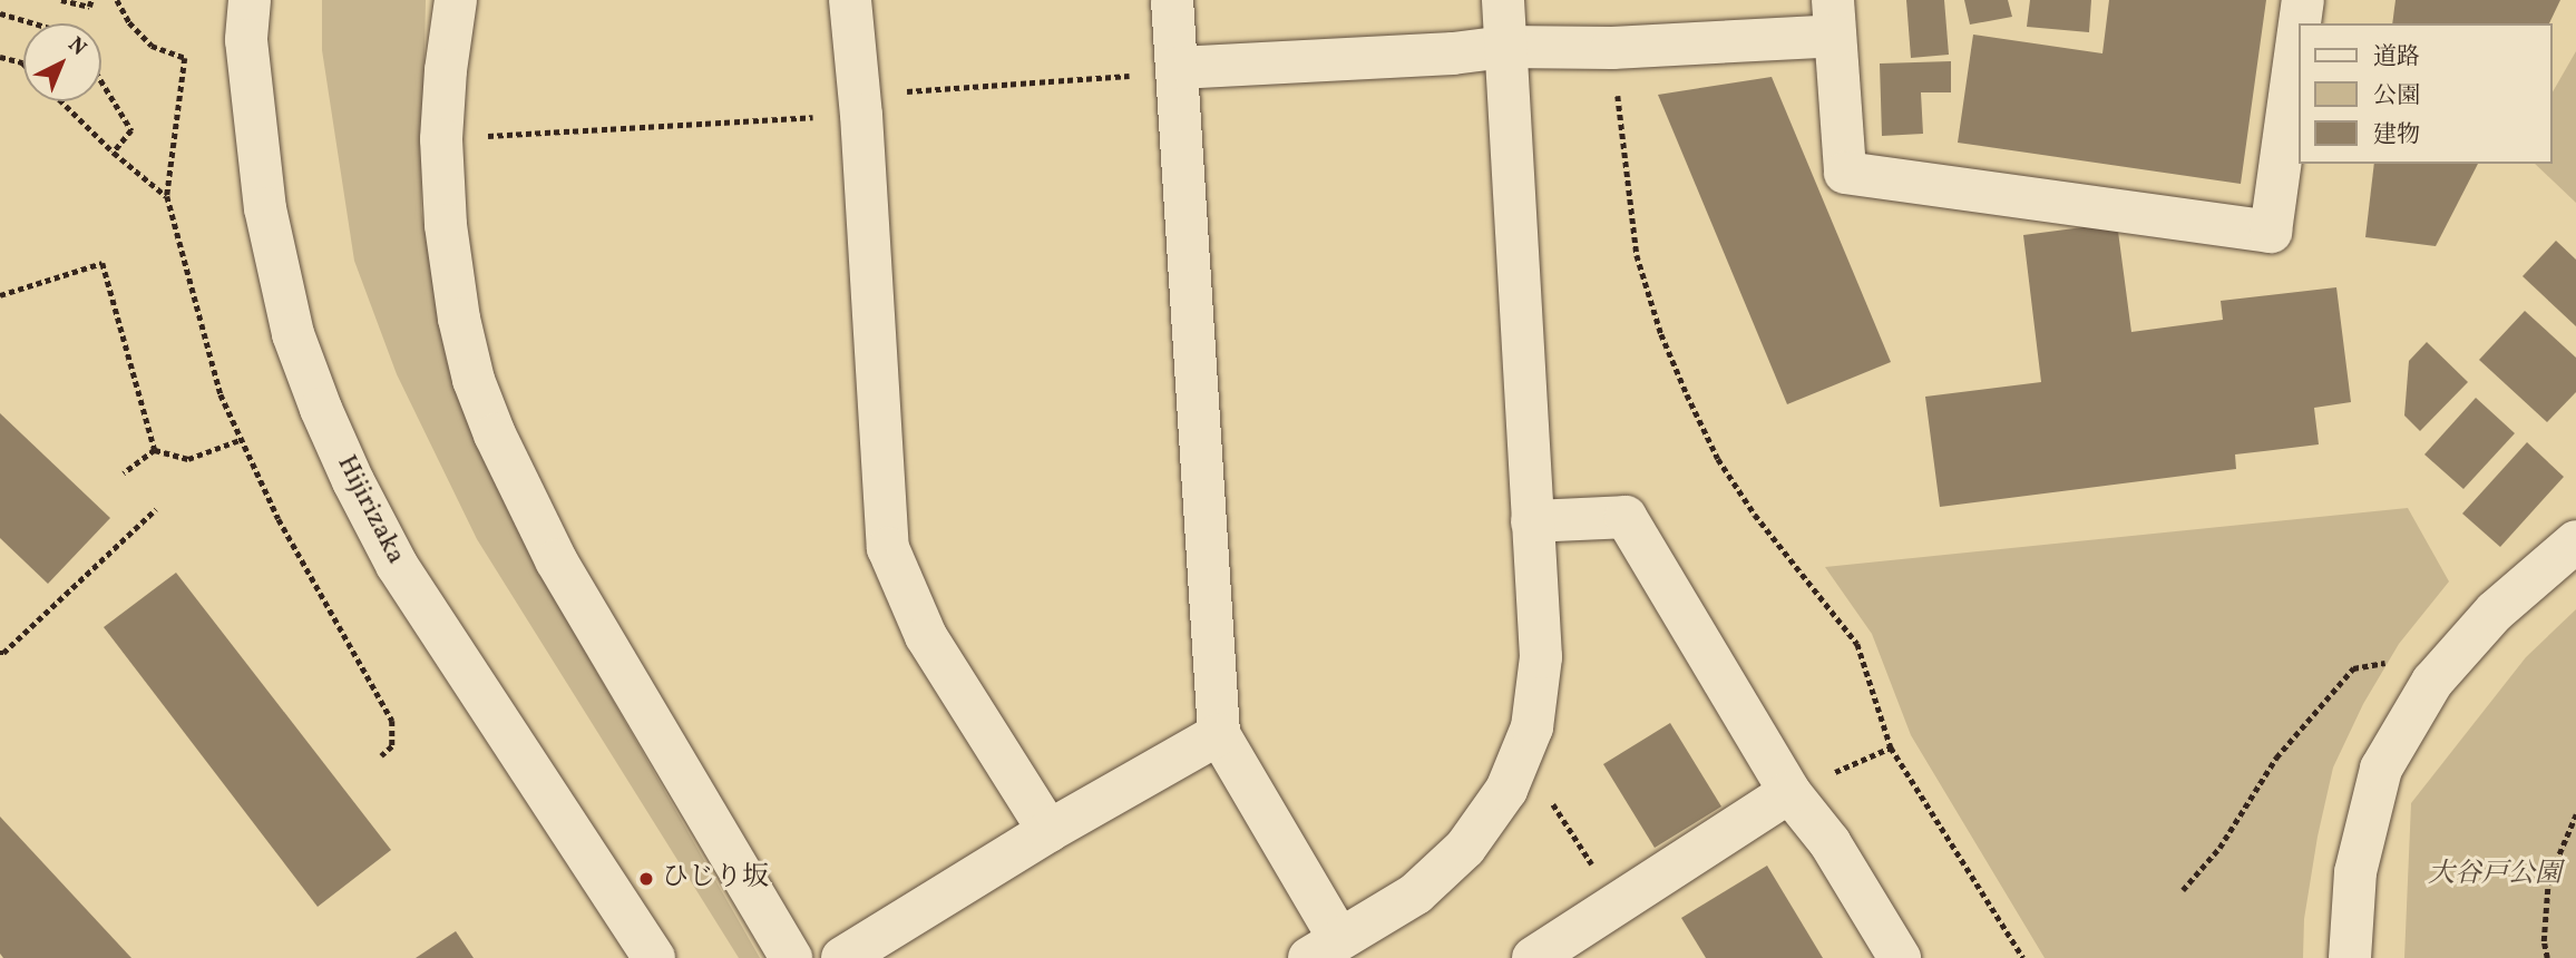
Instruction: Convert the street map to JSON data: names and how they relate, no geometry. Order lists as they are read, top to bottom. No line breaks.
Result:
{"streets":{"street":["Hijirizaka"]},"parks":["大谷戸公園"],"places":["ひじり坂"],"legend":["道路","公園","建物"],"north":"top right"}
